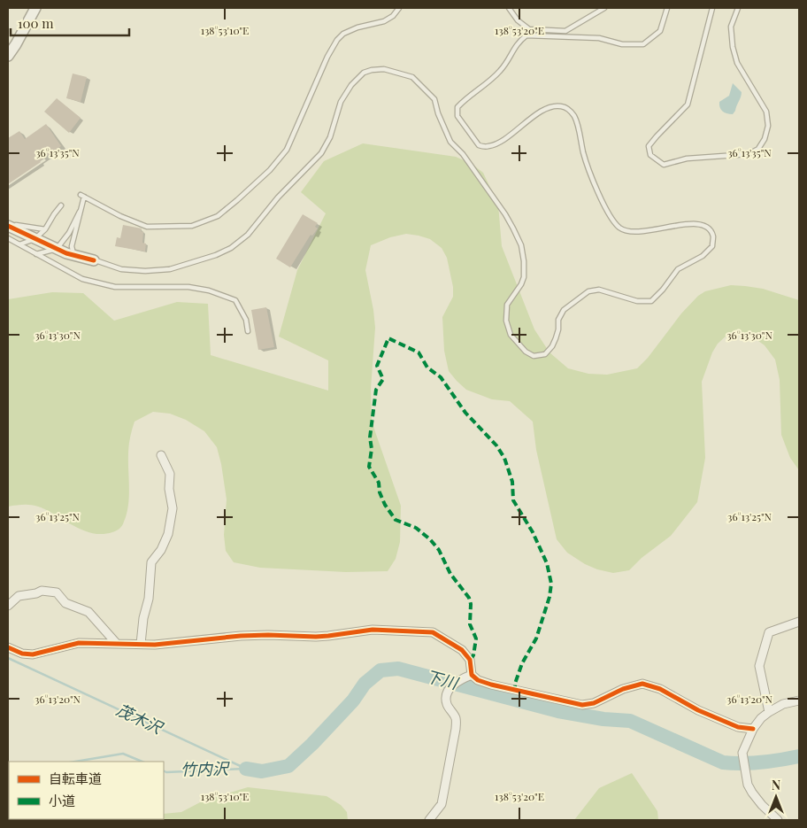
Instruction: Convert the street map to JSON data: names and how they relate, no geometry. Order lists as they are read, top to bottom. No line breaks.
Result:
{"water":["下川","茂木沢","竹内沢"],"legend":["自転車道","小道"],"scale_bar":"100 m","north":"top","coordinates":["138°53'10\"E","138°53'20\"E","36°13'35\"N","36°13'30\"N","36°13'25\"N","36°13'20\"N"]}
